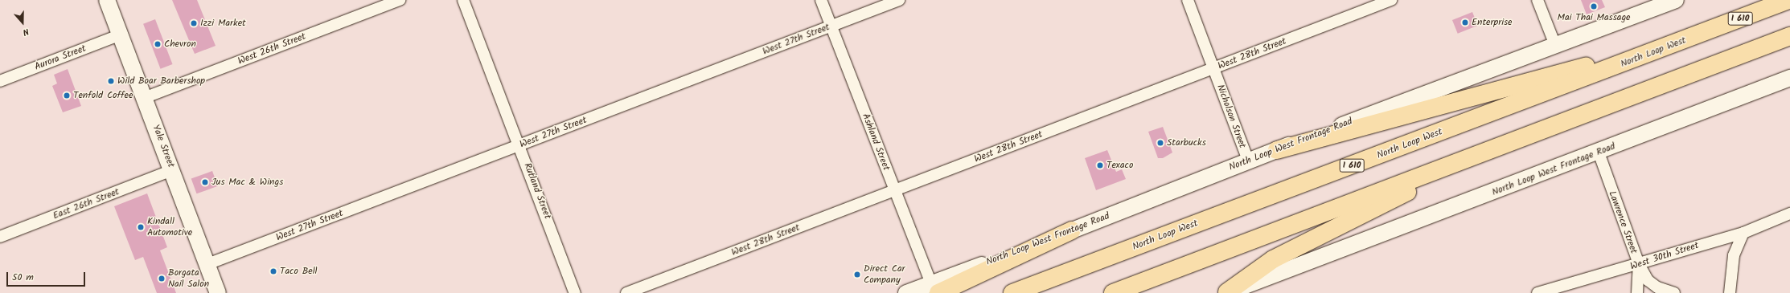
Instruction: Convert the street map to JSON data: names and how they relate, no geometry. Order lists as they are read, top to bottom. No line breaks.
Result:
{"streets":{"highway":["I 610","North Loop West"],"main road":["North Loop West Frontage Road","Yale Street"],"street":["West 27th Street","West 26th Street","West 28th Street","Aurora Street","Nicholson Street","Ashland Street","Rutland Street","East 26th Street","Lawrence Street","West 30th Street"]},"crossings":[["West 27th Street","Ashland Street"],["West 27th Street","Yale Street"],["West 27th Street","Rutland Street"],["West 26th Street","Yale Street"],["West 28th Street","Nicholson Street"],["West 28th Street","Ashland Street"],["Aurora Street","Yale Street"],["Nicholson Street","North Loop West Frontage Road"],["North Loop West Frontage Road","Lawrence Street"],["Yale Street","East 26th Street"],["Lawrence Street","West 30th Street"]],"places":["Mai Thai Massage","Enterprise","Izzi Market","Chevron","Wild Boar Barbershop","Tenfold Coffee","Starbucks","Texaco","Jus Mac & Wings","Kindall Automotive","Taco Bell","Direct Car Company","Borgata Nail Salon"],"scale_bar":"50 m","north":"bottom"}
